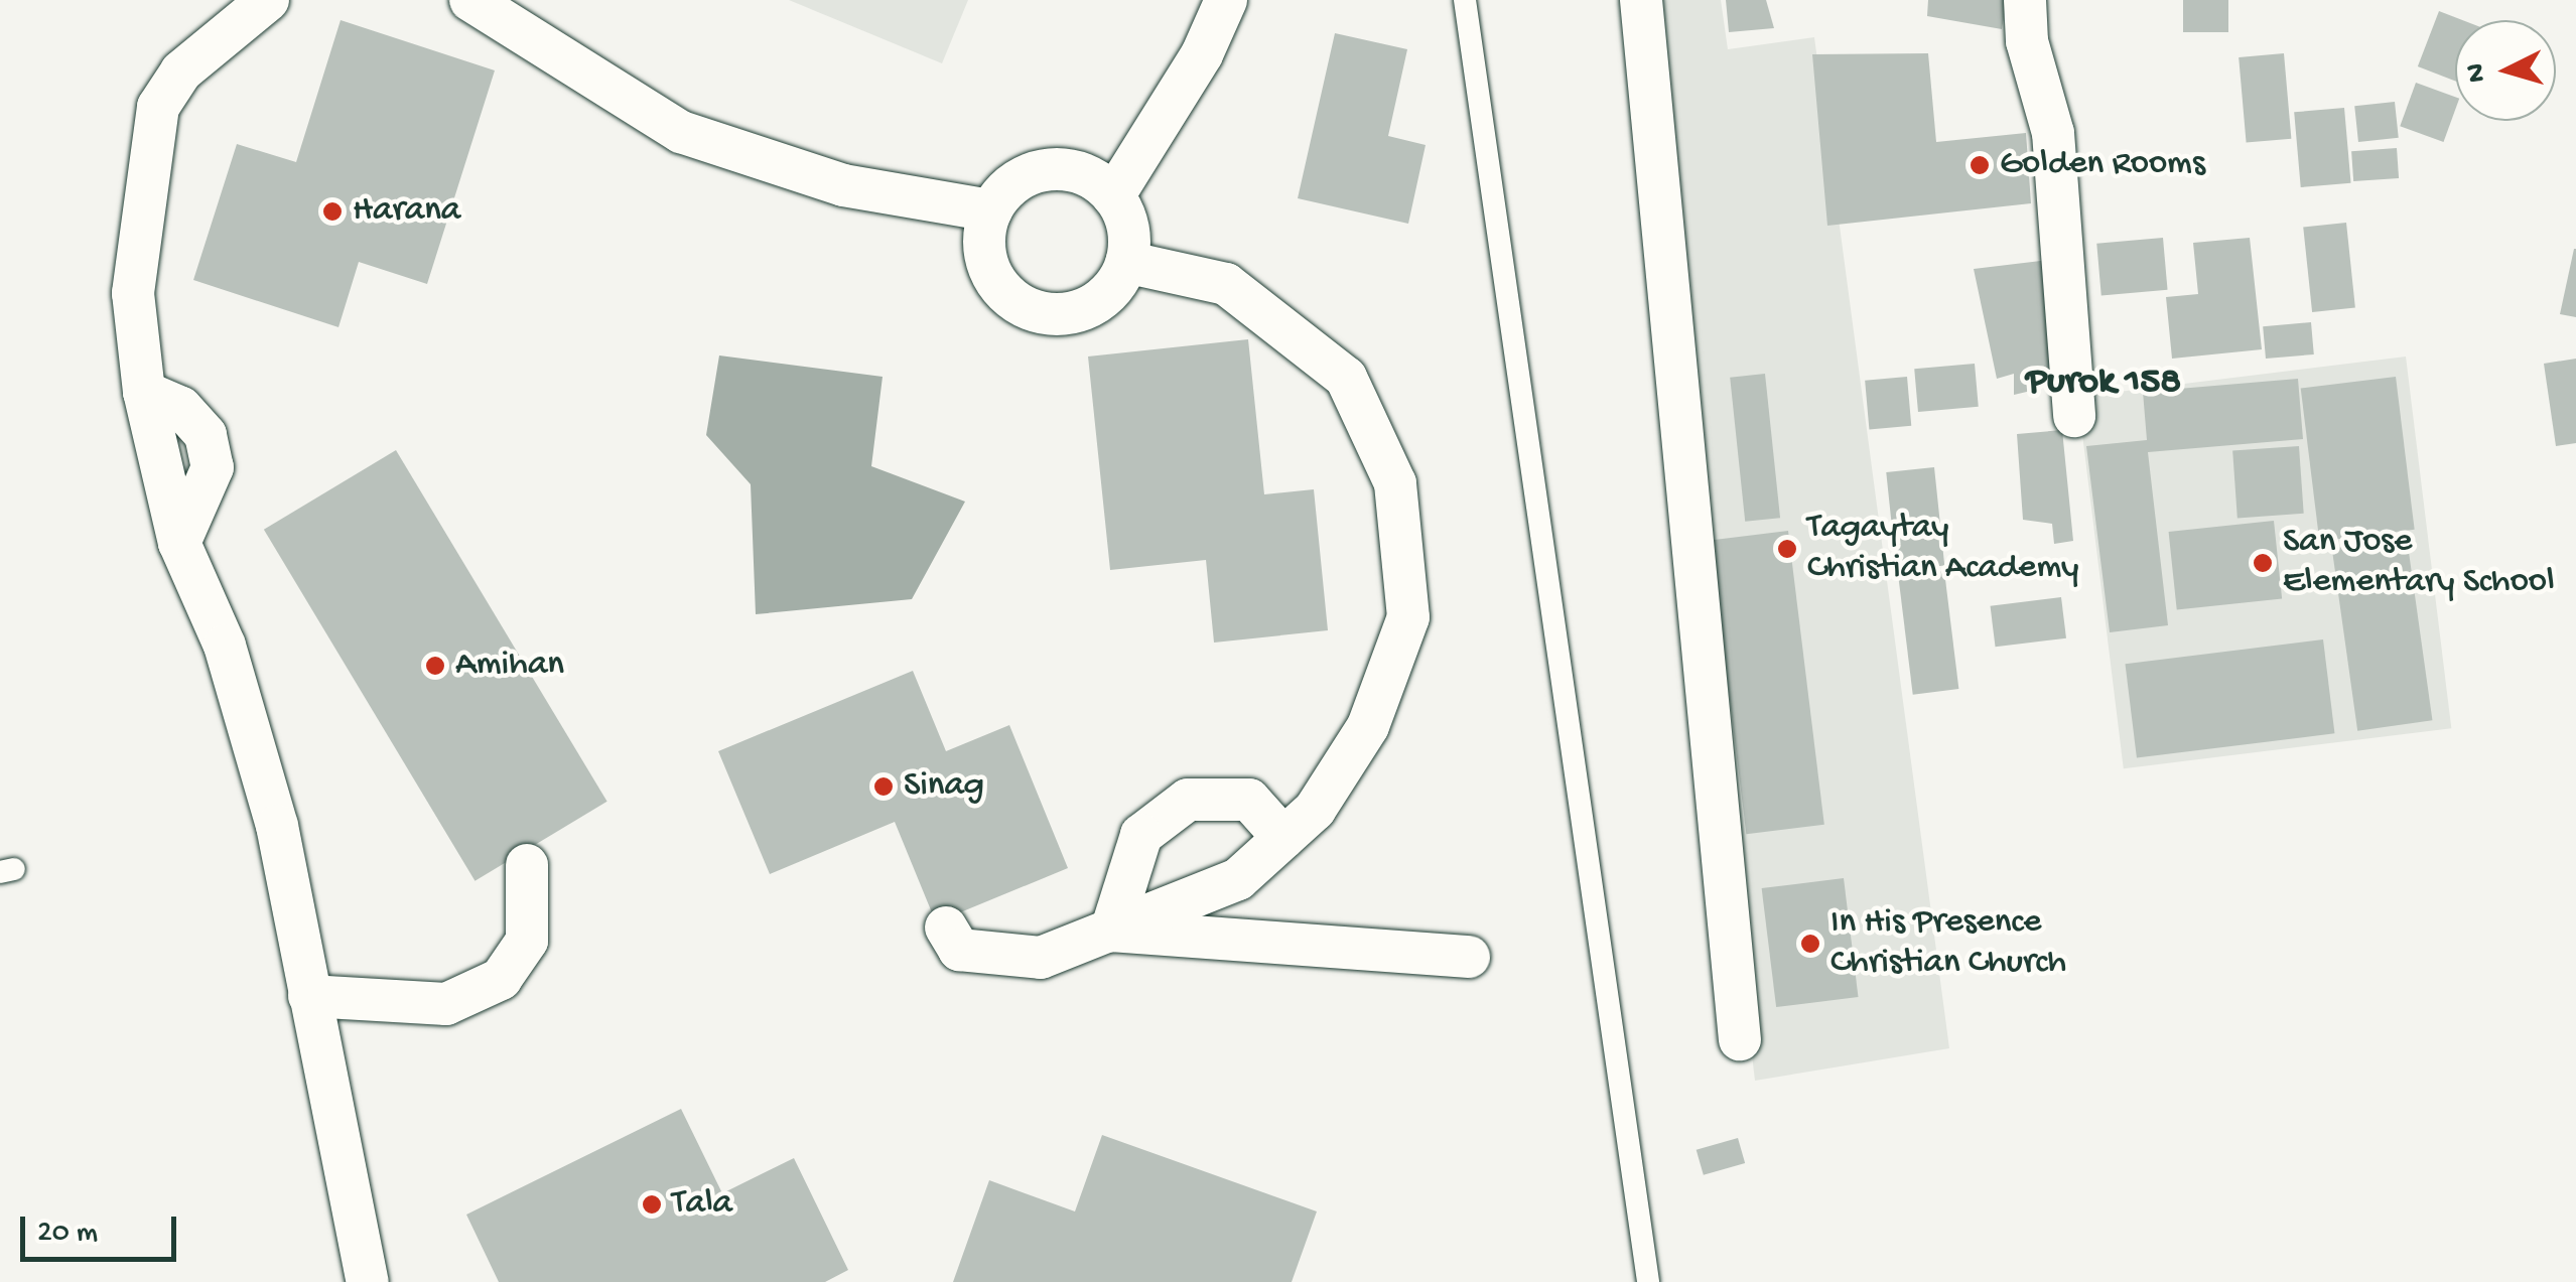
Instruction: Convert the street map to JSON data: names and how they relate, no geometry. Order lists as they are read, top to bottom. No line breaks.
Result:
{"districts":["Purok 158"],"places":["Golden Rooms","Harana","Tagaytay Christian Academy","San Jose Elementary School","Amihan","Sinag","In His Presence Christian Church","Tala"],"scale_bar":"20 m","north":"left"}
